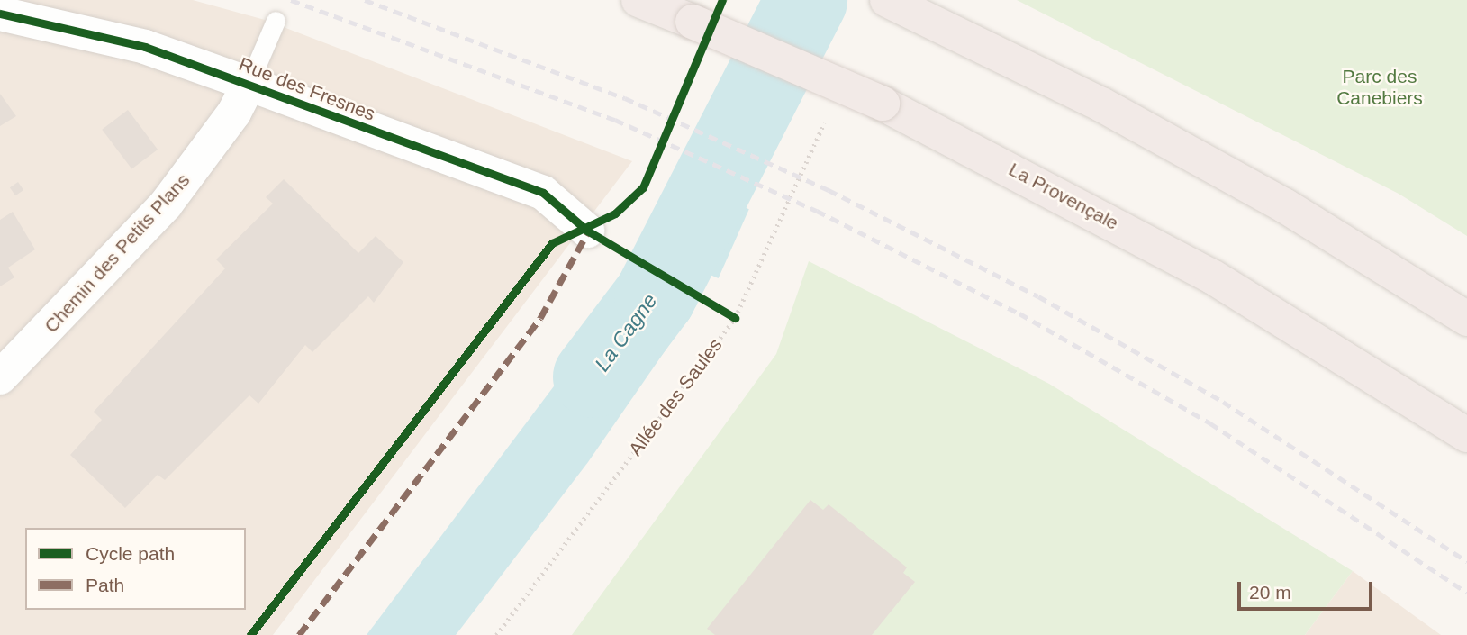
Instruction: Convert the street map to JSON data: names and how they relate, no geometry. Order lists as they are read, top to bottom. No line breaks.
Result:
{"streets":{"highway":["La Provençale"],"street":["Rue des Fresnes","Chemin des Petits Plans"],"path":["Allée des Saules"]},"crossings":[["Rue des Fresnes","Chemin des Petits Plans"]],"water":["La Cagne"],"parks":["Parc des Canebiers"],"legend":["Cycle path","Path"],"scale_bar":"20 m"}
